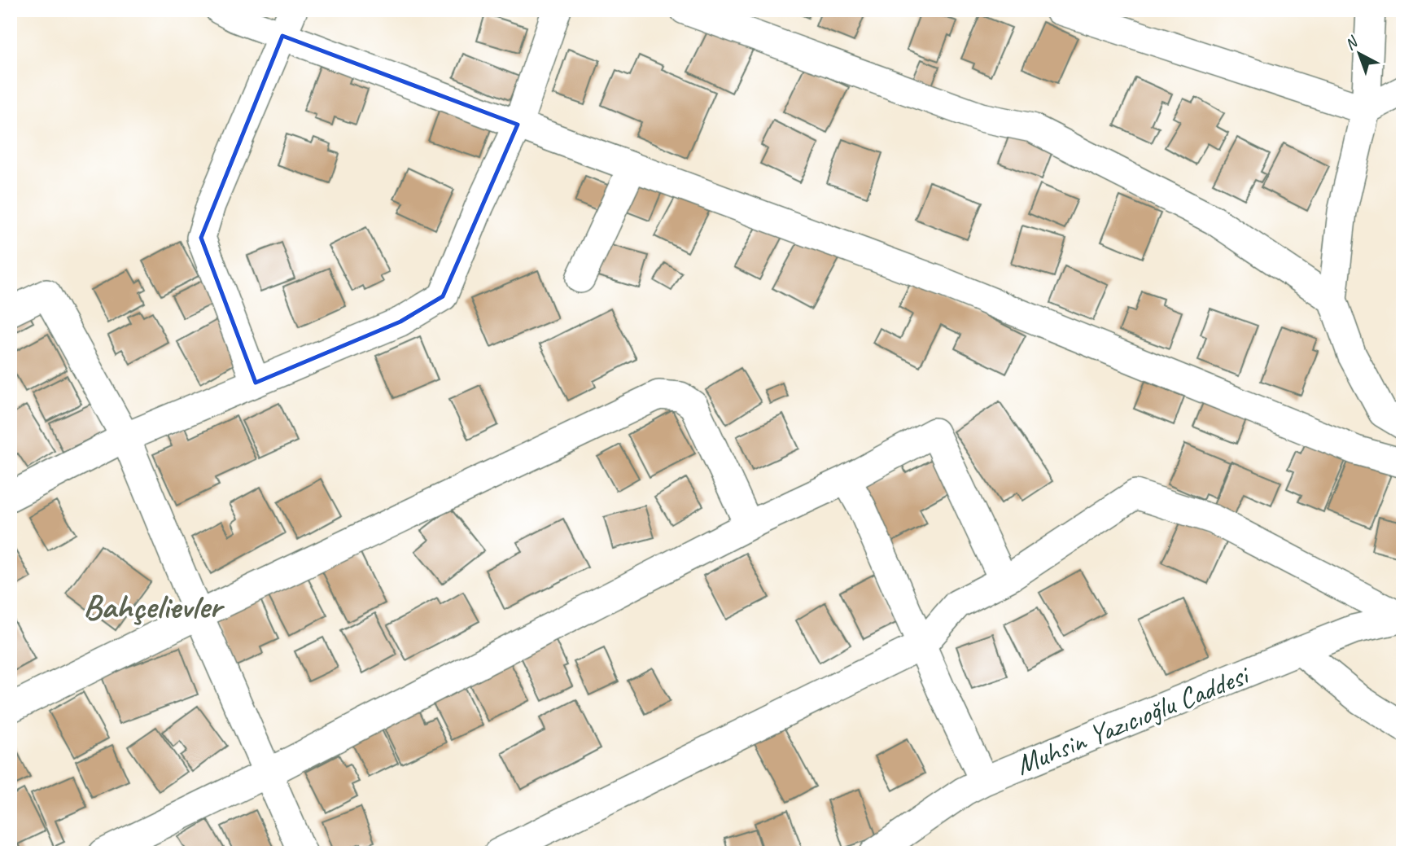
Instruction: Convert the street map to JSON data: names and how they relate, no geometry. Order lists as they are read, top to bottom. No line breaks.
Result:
{"streets":{"street":["Muhsin Yazıcıoğlu Caddesi"]},"districts":["Bahçelievler"],"north":"top left"}
